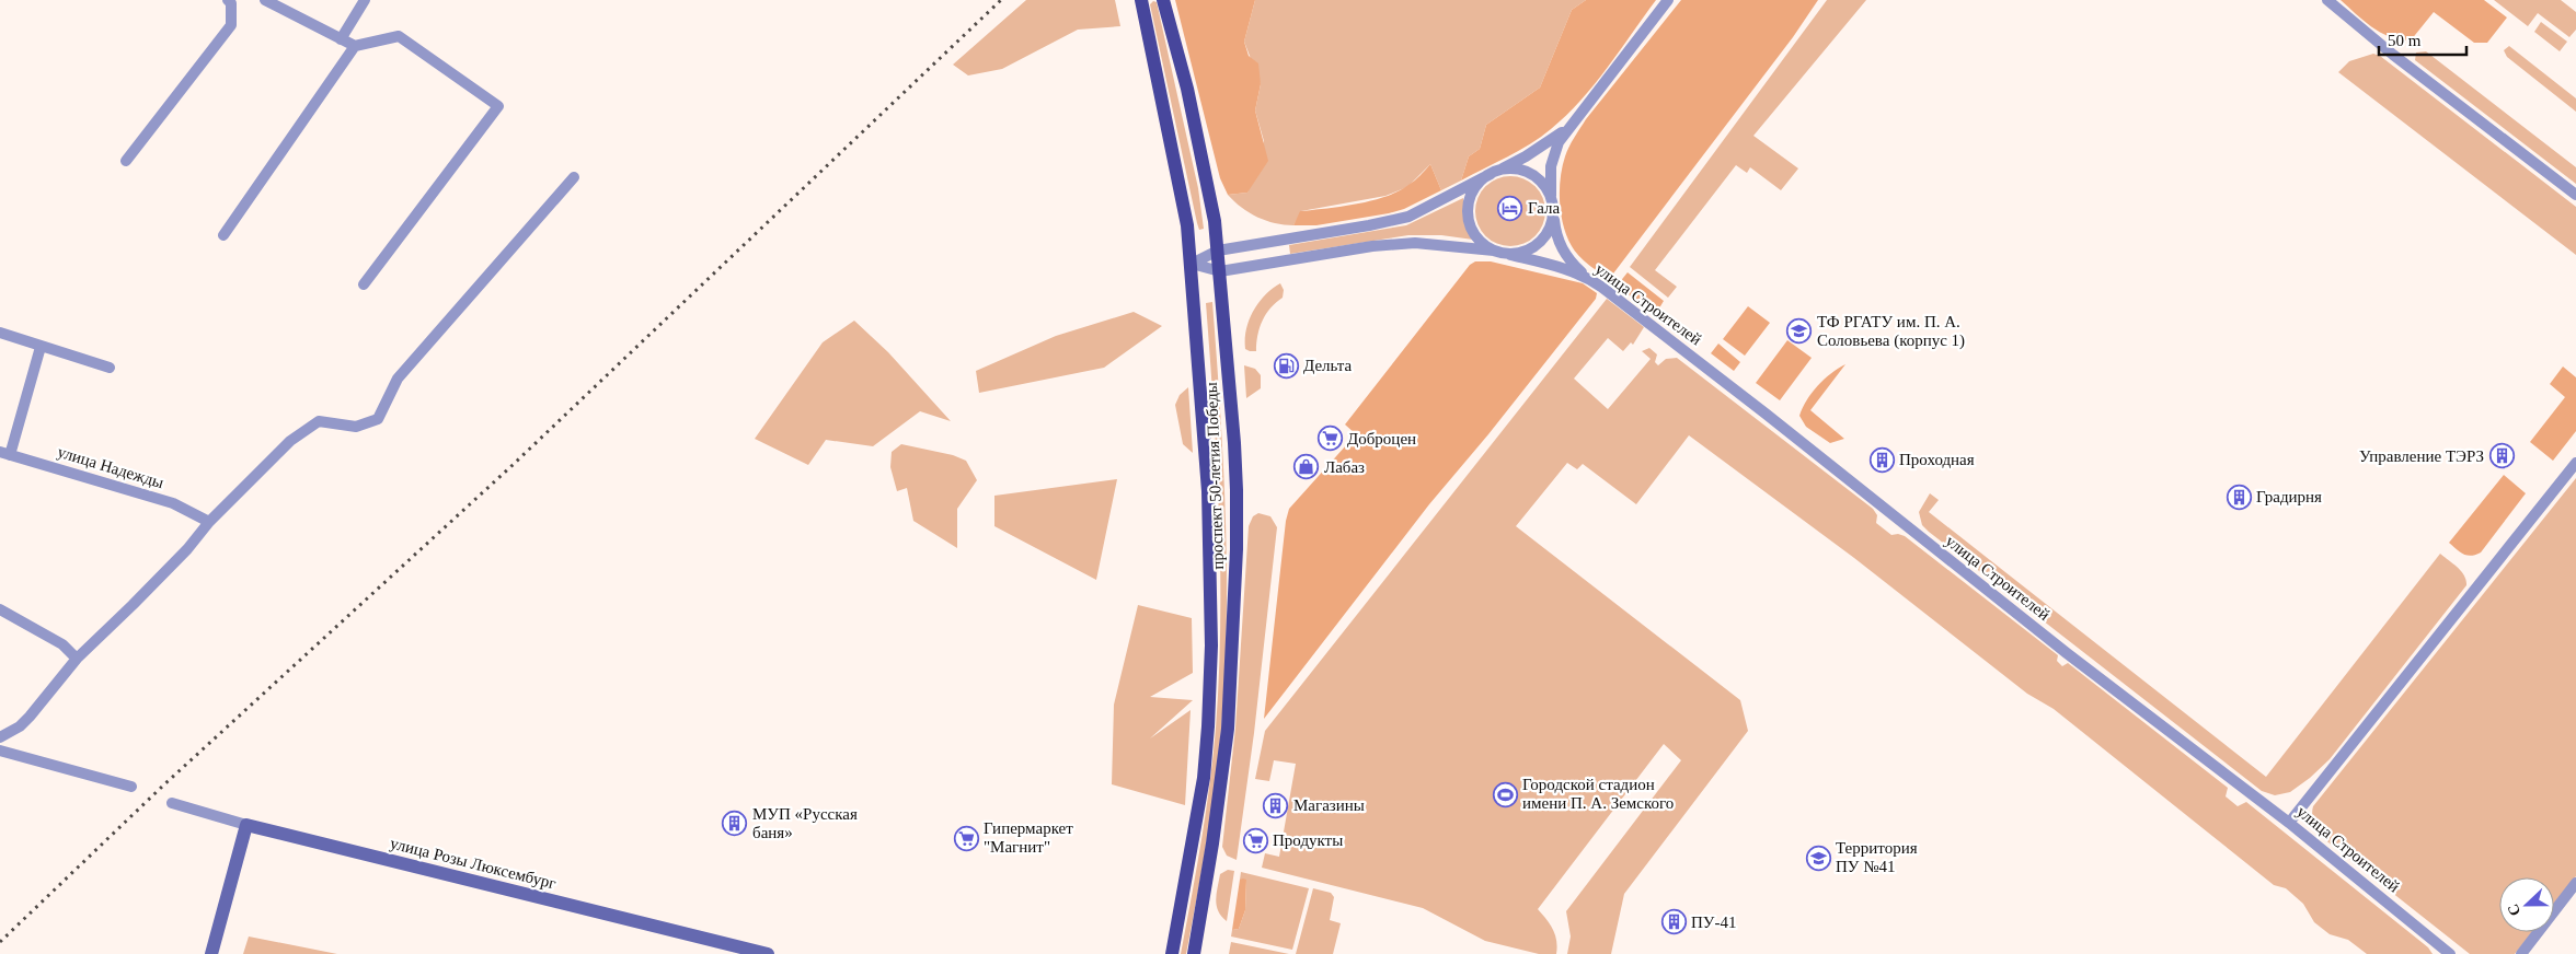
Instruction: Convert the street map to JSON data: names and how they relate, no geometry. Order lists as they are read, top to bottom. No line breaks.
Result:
{"streets":{"main road":["проспект 50-летия Победы"],"street":["улица Строителей","улица Надежды","улица Розы Люксембург"]},"places":{"hotel":["Гала"],"school or university":["ТФ РГАТУ им. П. А. Соловьева (корпус 1)","Территория ПУ №41"],"fuel station":["Дельта"],"supermarket":["Доброцен","Гипермаркет \"Магнит\"","Продукты"],"building":["Управление ТЭРЗ","Проходная","Градирня","Магазины","МУП «Русская баня»","ПУ-41"],"shop":["Лабаз"],"sports":["Городской стадион имени П. А. Земского"]},"scale_bar":"50 m","north":"left"}
